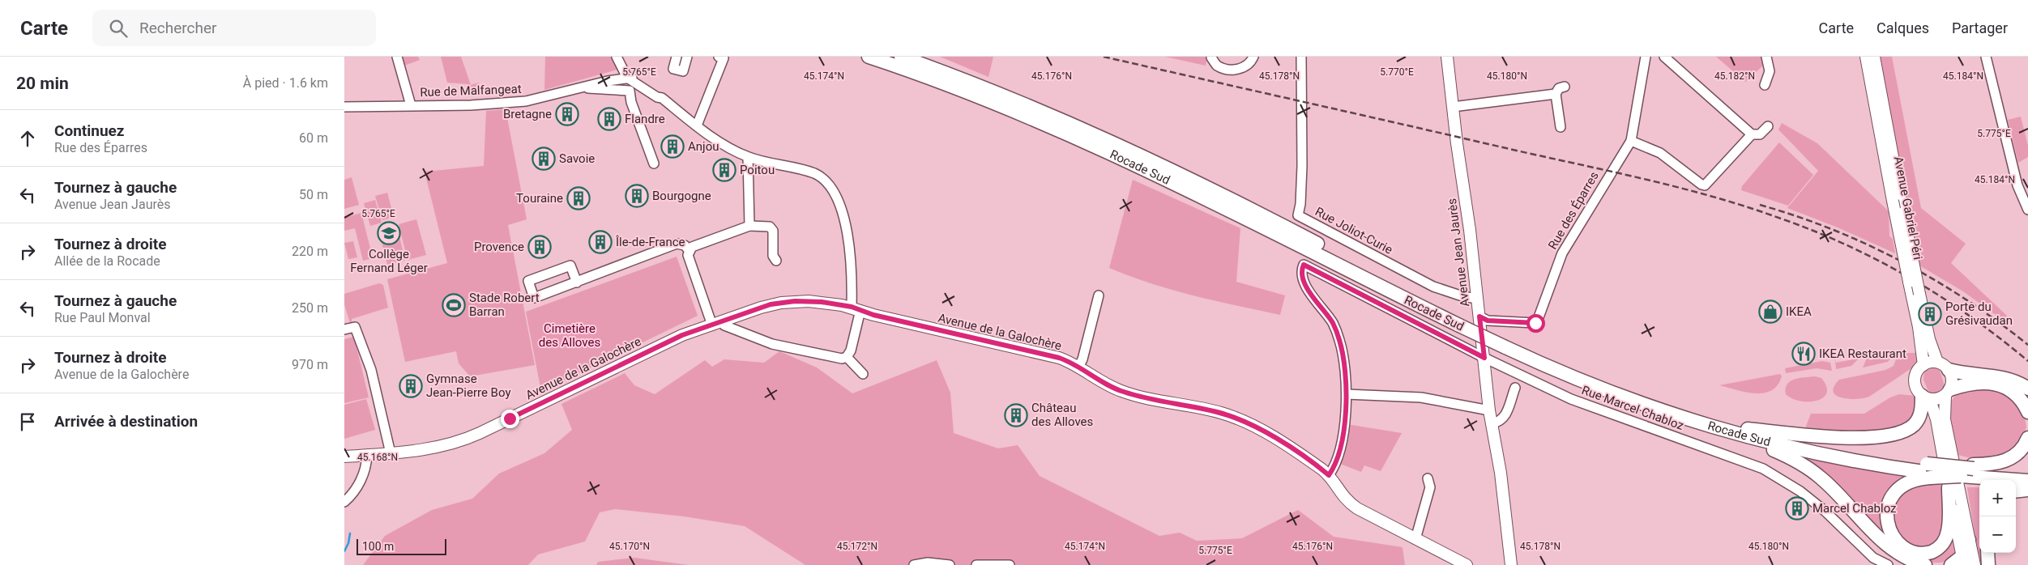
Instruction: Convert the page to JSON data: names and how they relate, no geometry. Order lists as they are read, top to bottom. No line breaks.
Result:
{"streets":{"highway":["Rocade Sud"],"main road":["Avenue Gabriel Péri","Avenue Jean Jaurès","Avenue de la Galochère"],"street":["Rue de Malfangeat","Rue des Éparres","Rue Joliot-Curie","Rue Marcel Chabloz"]},"crossings":[["Rue des Éparres","Avenue Jean Jaurès"],["Rue Joliot-Curie","Avenue Jean Jaurès"],["Avenue Jean Jaurès","Rue Marcel Chabloz"]],"parks":["Cimetière des Alloves"],"places":{"building":["Bretagne","Flandre","Anjou","Savoie","Poitou","Bourgogne","Touraine","Île-de-France","Provence","Porte du Grésivaudan","Gymnase Jean-Pierre Boy","Château des Alloves","Marcel Chabloz"],"school or university":["Collège Fernand Léger"],"sports":["Stade Robert Barran"],"shop":["IKEA"],"restaurant":["IKEA Restaurant"]},"scale_bar":"100 m","page":{"header":"Carte","search":"Rechercher","nav":["Carte","Calques","Partager"],"heading":["20 min","À pied · 1.6 km"],"list":[["Continuez","Rue des Éparres","60 m"],["Tournez à gauche","Avenue Jean Jaurès","50 m"],["Tournez à droite","Allée de la Rocade","220 m"],["Tournez à gauche","Rue Paul Monval","250 m"],["Tournez à droite","Avenue de la Galochère","970 m"],"Arrivée à destination"],"map_buttons":["+","−"],"scale":"100 m"},"coordinates":["5.765°E","5.770°E","45.174°N","45.176°N","45.178°N","45.180°N","45.182°N","45.184°N","5.775°E","45.168°N","45.170°N","45.172°N"]}
